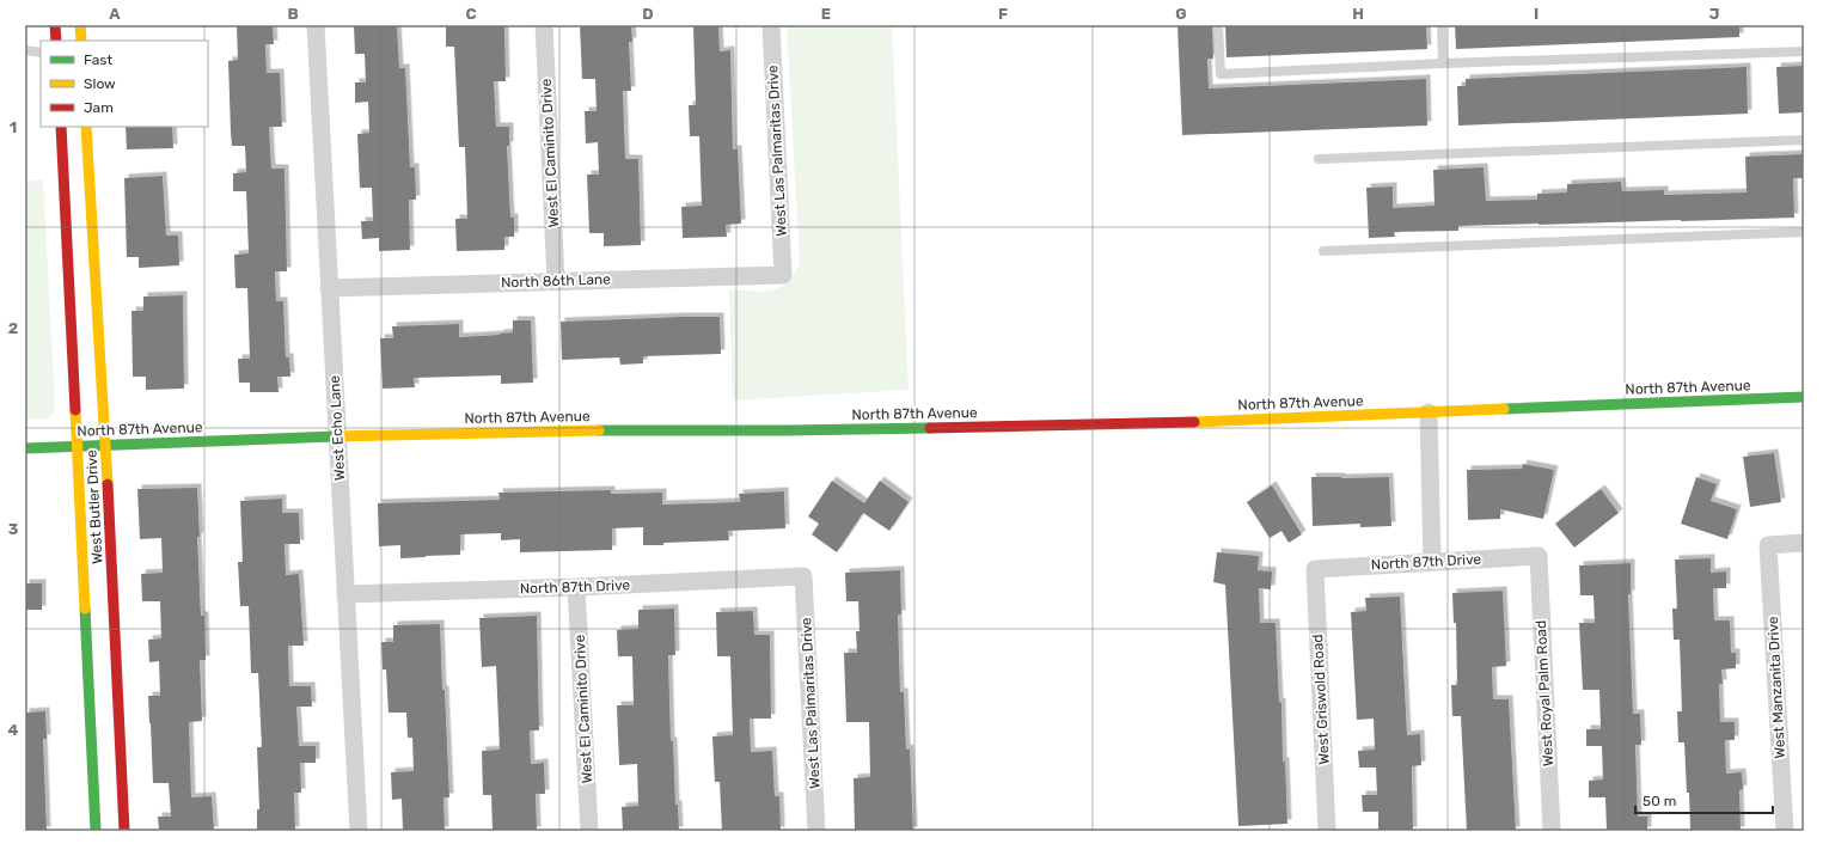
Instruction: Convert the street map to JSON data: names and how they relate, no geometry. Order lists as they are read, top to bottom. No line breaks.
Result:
{"streets":{"street":["West Las Palmaritas Drive","West El Caminito Drive","North 86th Lane","North 87th Avenue","West Echo Lane","West Butler Drive","North 87th Drive","West Manzanita Drive","West Royal Palm Road","West Griswold Road"]},"crossings":[["West Las Palmaritas Drive","North 86th Lane"],["West Las Palmaritas Drive","North 87th Drive"],["West El Caminito Drive","North 86th Lane"],["West El Caminito Drive","North 87th Drive"],["North 86th Lane","West Echo Lane"],["North 87th Avenue","West Echo Lane"],["North 87th Avenue","West Butler Drive"],["West Echo Lane","North 87th Drive"],["North 87th Drive","West Royal Palm Road"],["North 87th Drive","West Griswold Road"]],"legend":["Fast","Slow","Jam"],"scale_bar":"50 m","grid":{"columns":["A","B","C","D","E","F","G","H","I","J"],"rows":["1","2","3","4"]}}
